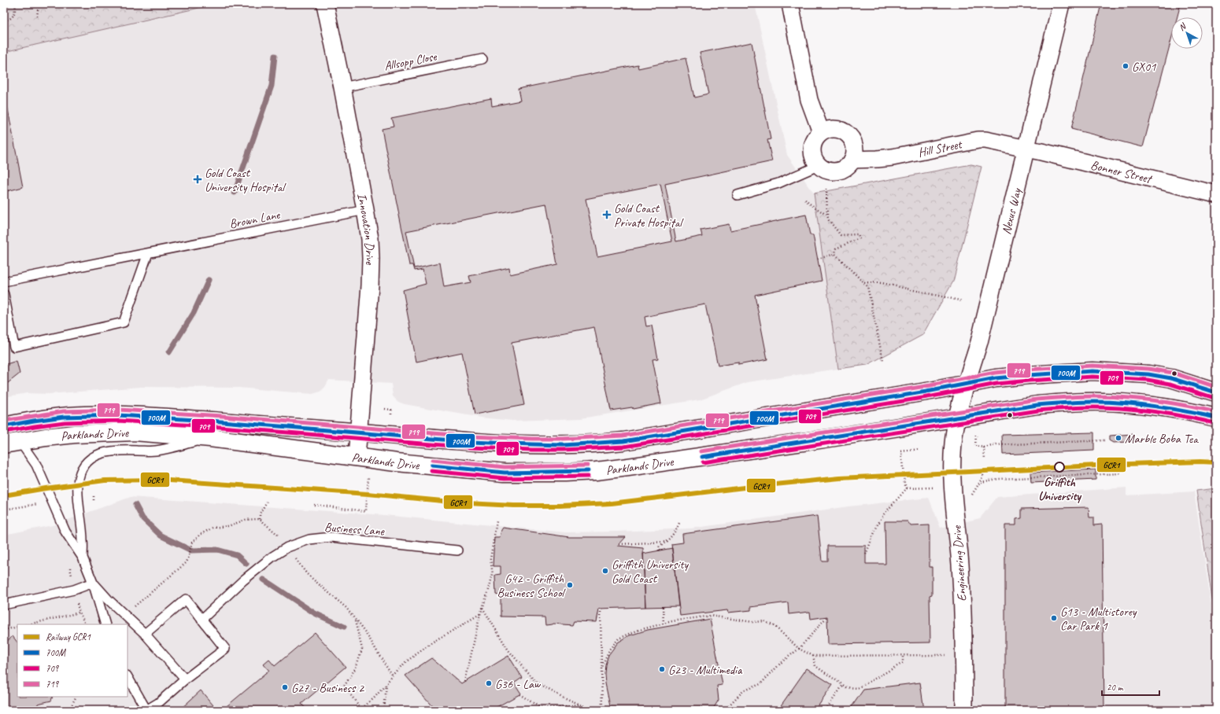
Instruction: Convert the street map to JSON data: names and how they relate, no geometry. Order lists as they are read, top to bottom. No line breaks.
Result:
{"streets":{"street":["Hill Street","Bonner Street","Nexus Way","Innovation Drive","Parklands Drive","Engineering Drive"],"lane":["Allsopp Close","Brown Lane","Business Lane"]},"crossings":[["Allsopp Close","Innovation Drive"],["Hill Street","Bonner Street"],["Hill Street","Nexus Way"],["Bonner Street","Nexus Way"],["Nexus Way","Parklands Drive"],["Nexus Way","Engineering Drive"],["Brown Lane","Innovation Drive"],["Innovation Drive","Parklands Drive"],["Parklands Drive","Engineering Drive"]],"places":{"other":["GX01","Marble Boba Tea","Griffith University","Griffith University Gold Coast","G42 - Griffith Business School","G13 - Multistorey Car Park 1","G23 - Multimedia","G36 - Law","G27 - Business 2"],"health":["Gold Coast University Hospital","Gold Coast Private Hospital"]},"lines":["transit line 719","transit line 700M","transit line 709","rail line GCR1"],"legend":["Railway GCR1","700M","709","719"],"scale_bar":"20 m","north":"top left"}
